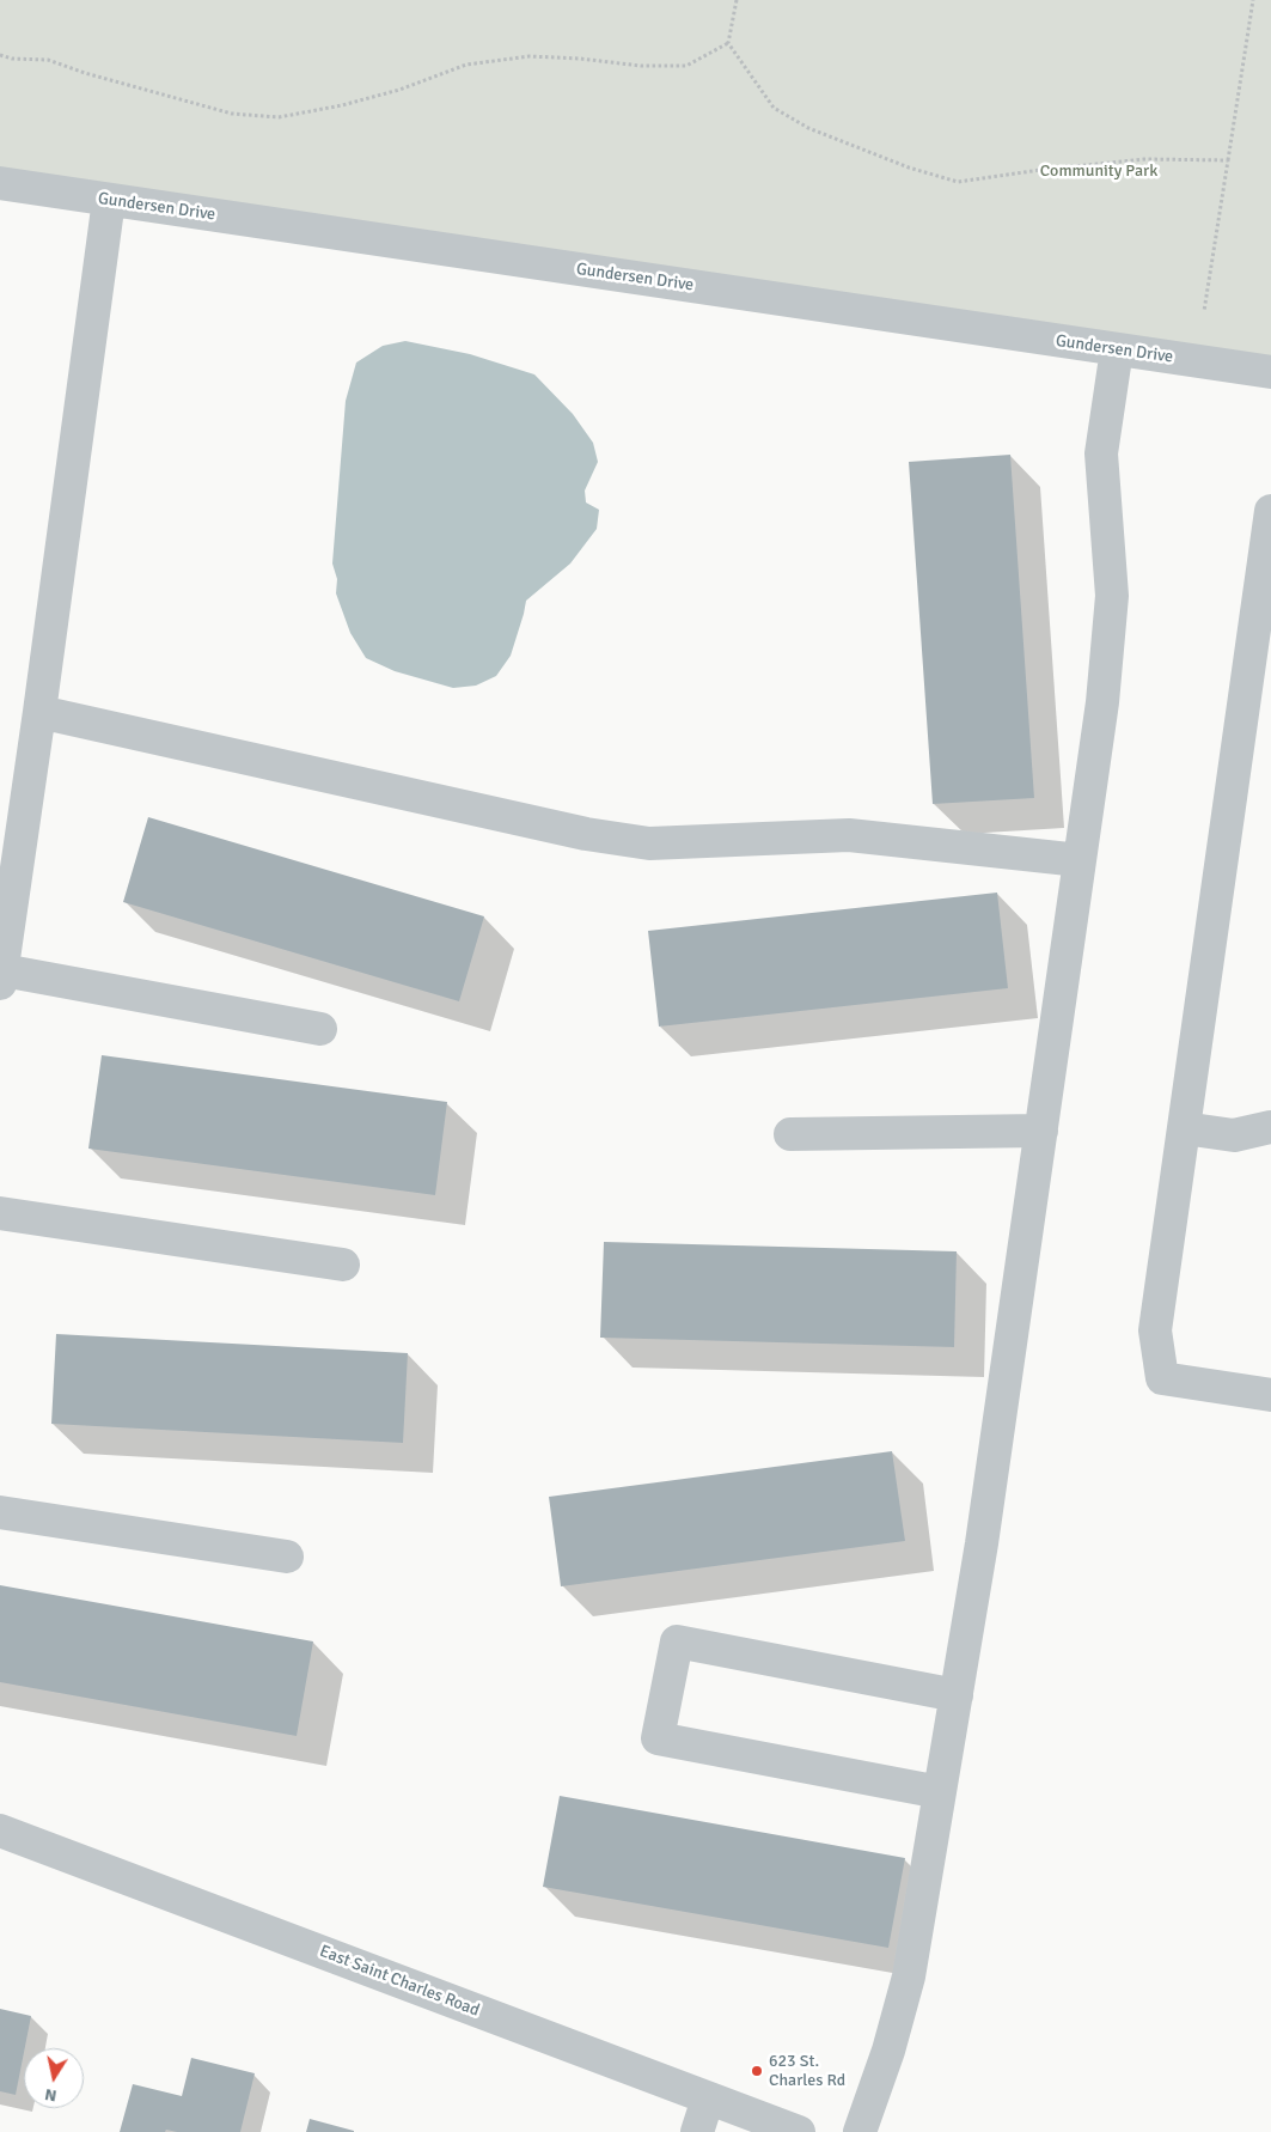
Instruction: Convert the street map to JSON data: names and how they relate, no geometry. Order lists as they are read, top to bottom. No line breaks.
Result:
{"streets":{"street":["Gundersen Drive","East Saint Charles Road"]},"parks":["Community Park"],"places":["623 St. Charles Rd"],"north":"bottom"}
